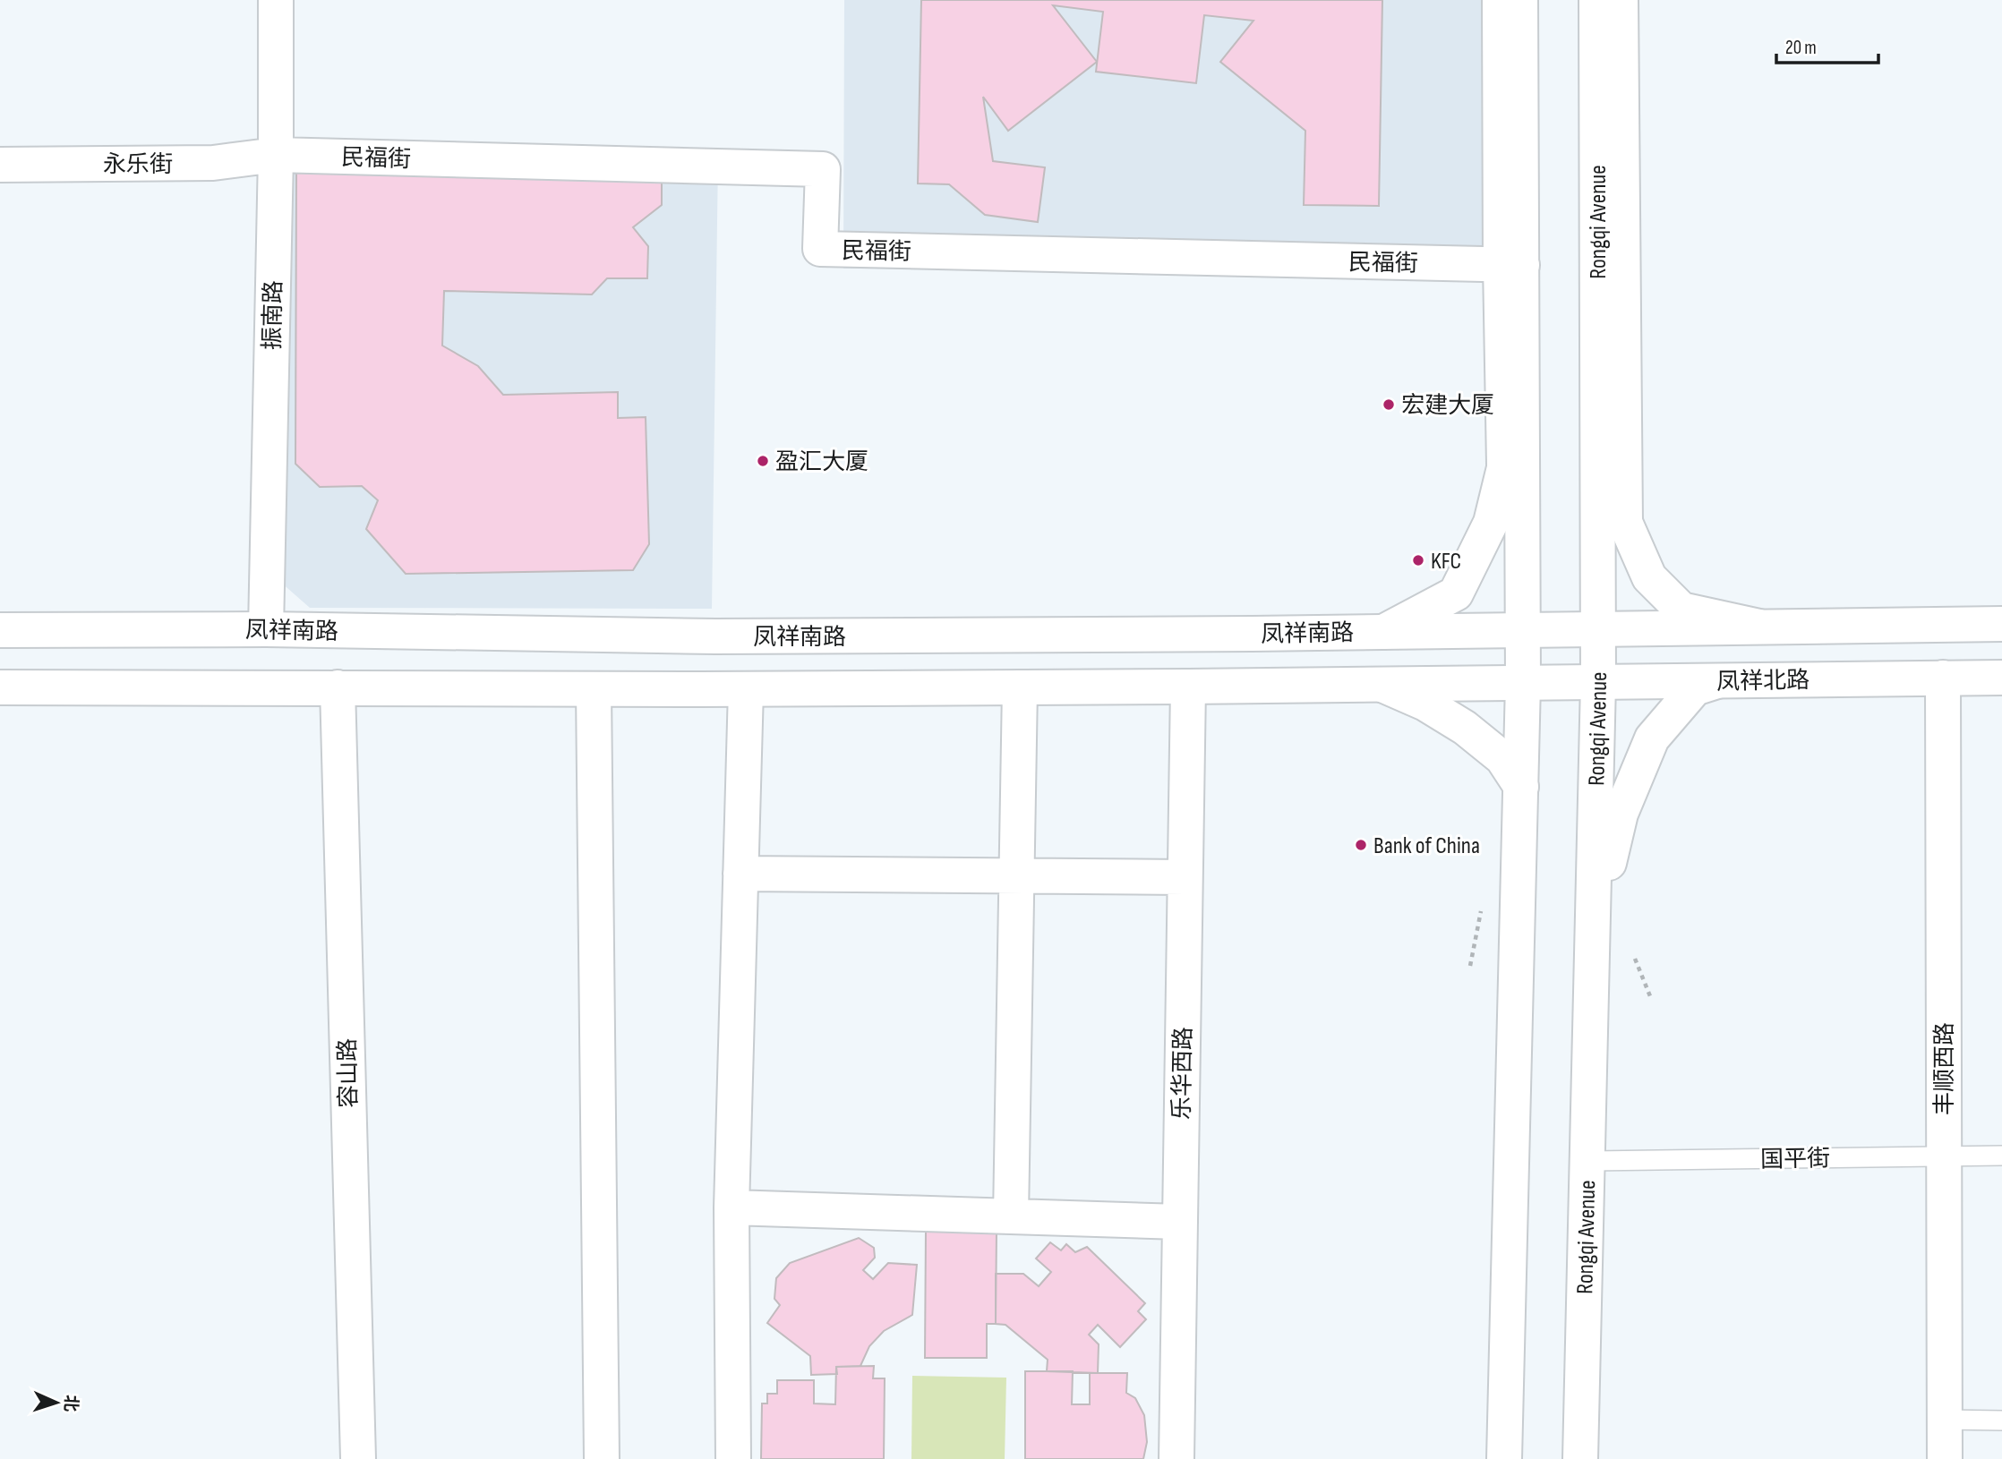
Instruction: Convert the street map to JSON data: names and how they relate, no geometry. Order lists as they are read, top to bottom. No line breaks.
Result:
{"streets":{"street":["民福街","永乐街","Rongqi Avenue","振南路","凤祥南路","凤祥北路","丰顺西路","容山路","乐华西路"],"lane":["国平街"]},"crossings":[["民福街","永乐街"],["民福街","振南路"],["永乐街","振南路"],["Rongqi Avenue","凤祥南路"],["Rongqi Avenue","凤祥北路"],["Rongqi Avenue","国平街"],["振南路","凤祥南路"],["凤祥北路","丰顺西路"],["丰顺西路","国平街"]],"places":["宏建大厦","盈汇大厦","KFC","Bank of China"],"scale_bar":"20 m","north":"right"}
